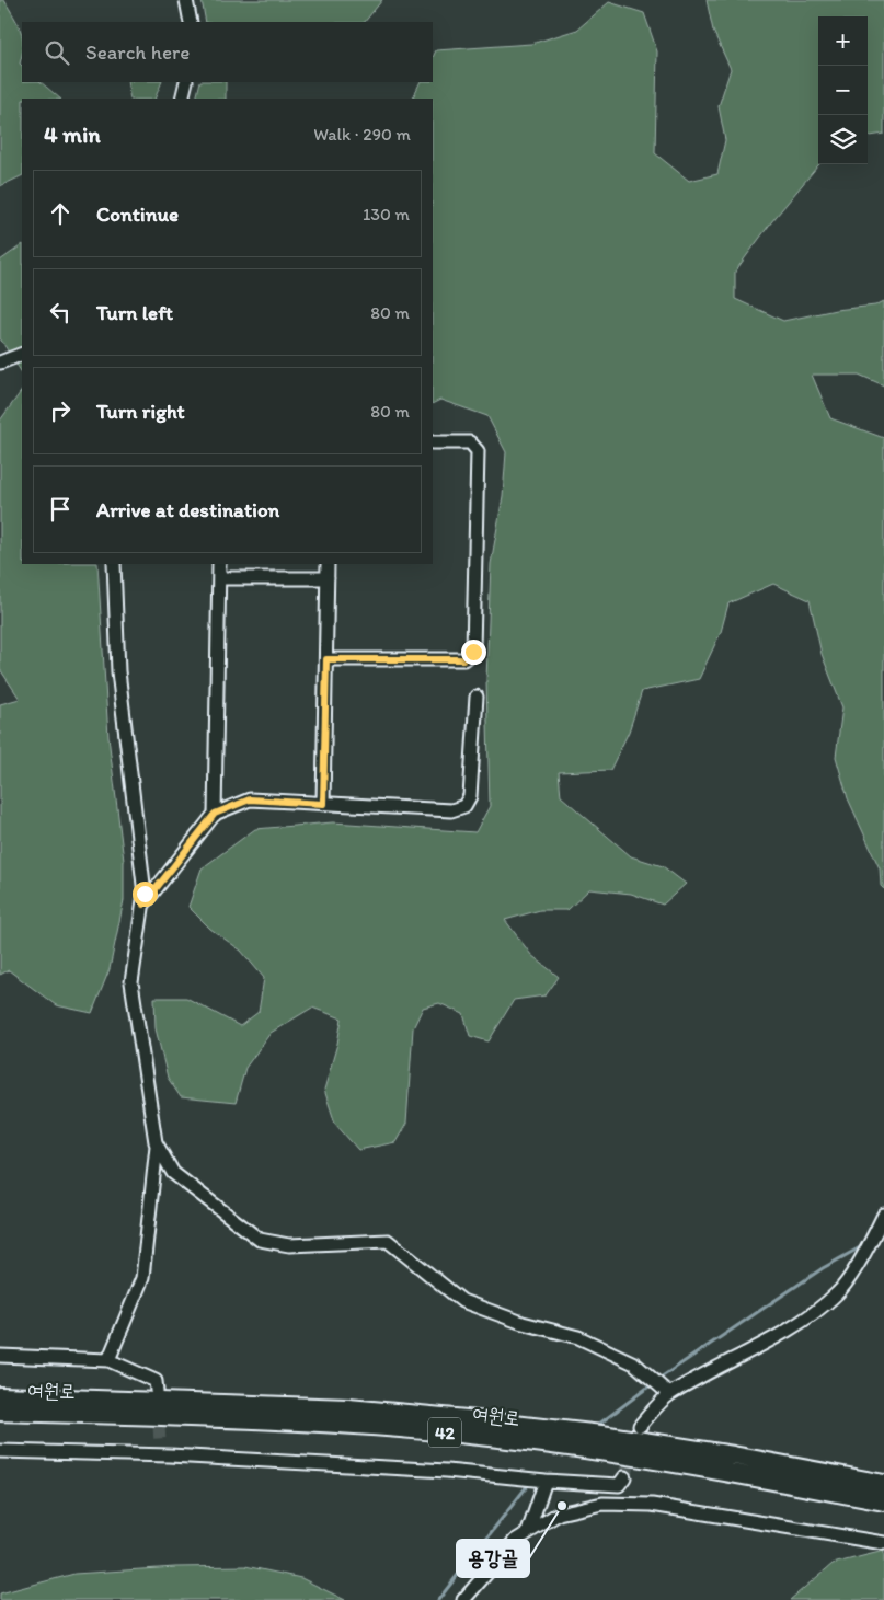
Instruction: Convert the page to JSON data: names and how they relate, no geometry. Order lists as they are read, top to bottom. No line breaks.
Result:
{"streets":{"highway":["여원로","42"]},"places":["용강골"],"page":{"map_buttons":["+","−"],"search":"Search here","heading":["4 min","Walk · 290 m"],"list":[["Continue","130 m"],["Turn left","80 m"],["Turn right","80 m"],"Arrive at destination"]}}
